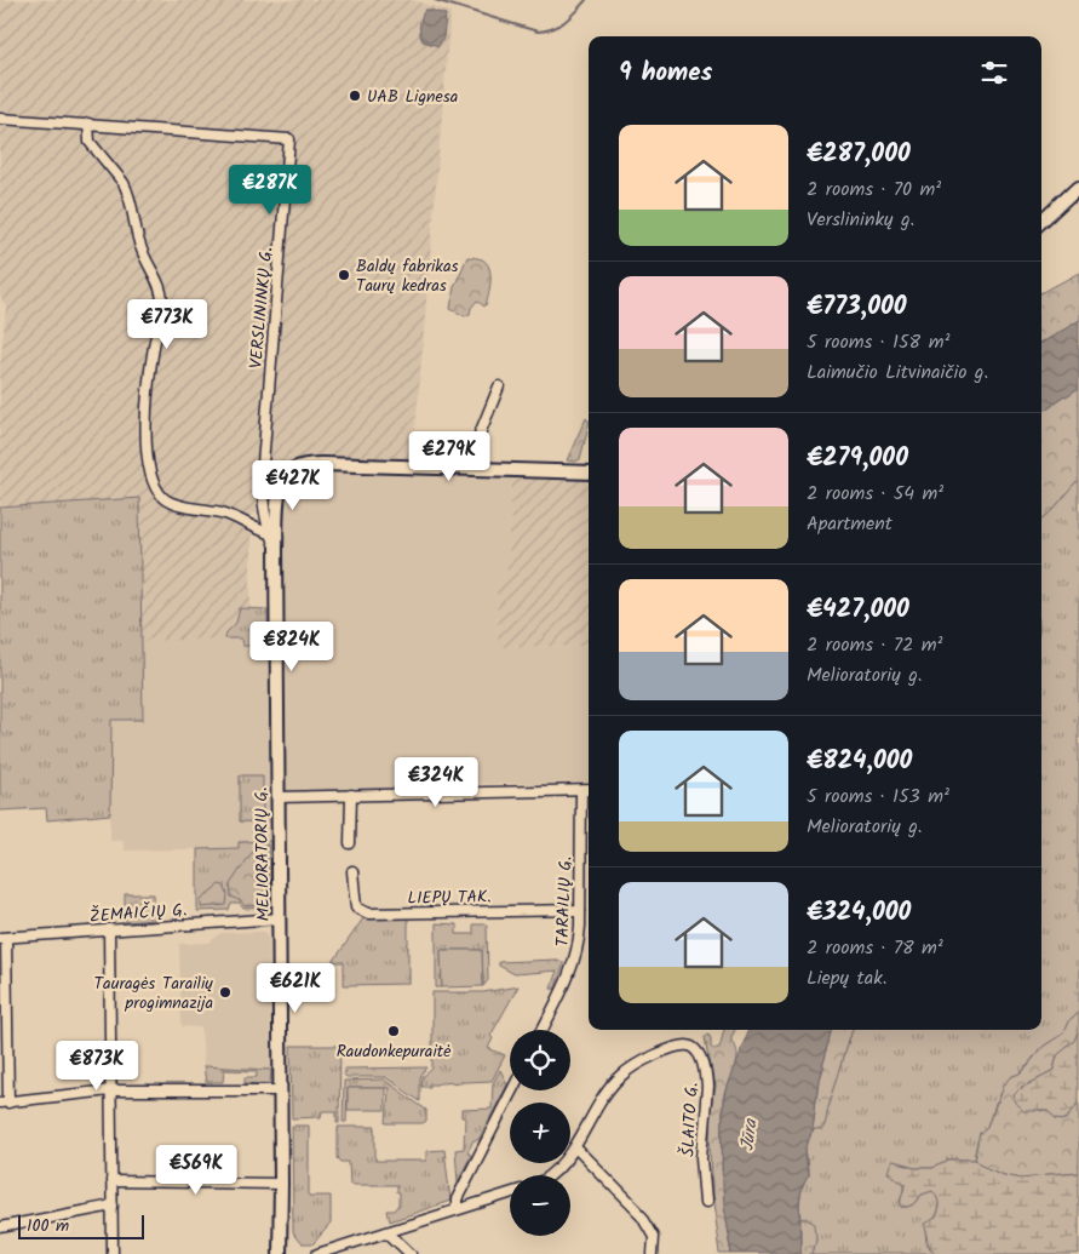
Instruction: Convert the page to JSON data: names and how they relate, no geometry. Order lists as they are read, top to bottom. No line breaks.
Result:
{"streets":{"main road":["MELIORATORIŲ G."],"street":["VERSLININKŲ G.","LIEPŲ TAK.","TARAILIŲ G.","ŽEMAIČIŲ G.","ŠLAITO G."]},"crossings":[["VERSLININKŲ G.","MELIORATORIŲ G."],["MELIORATORIŲ G.","ŽEMAIČIŲ G."],["LIEPŲ TAK.","TARAILIŲ G."]],"water":["Jūra"],"places":["UAB Lignesa","Baldų fabrikas Taurų kedras","Tauragės Tarailių progimnazija","Raudonkepuraitė"],"scale_bar":"100 m","page":{"heading":"9 homes","list":[{"name":"€287,000","note":"2 rooms · 70 m² · Verslininkų g."},{"name":"€773,000","note":"5 rooms · 158 m² · Laimučio Litvinaičio g."},{"name":"€279,000","note":"2 rooms · 54 m² · Apartment"},{"name":"€427,000","note":"2 rooms · 72 m² · Melioratorių g."},{"name":"€824,000","note":"5 rooms · 153 m² · Melioratorių g."},{"name":"€324,000","note":"2 rooms · 78 m² · Liepų tak."}],"price":["€287K","€773K","€279K","€427K","€824K","€324K","€621K","€873K","€569K"],"map_buttons":["+","−"],"scale":"100 m"}}
